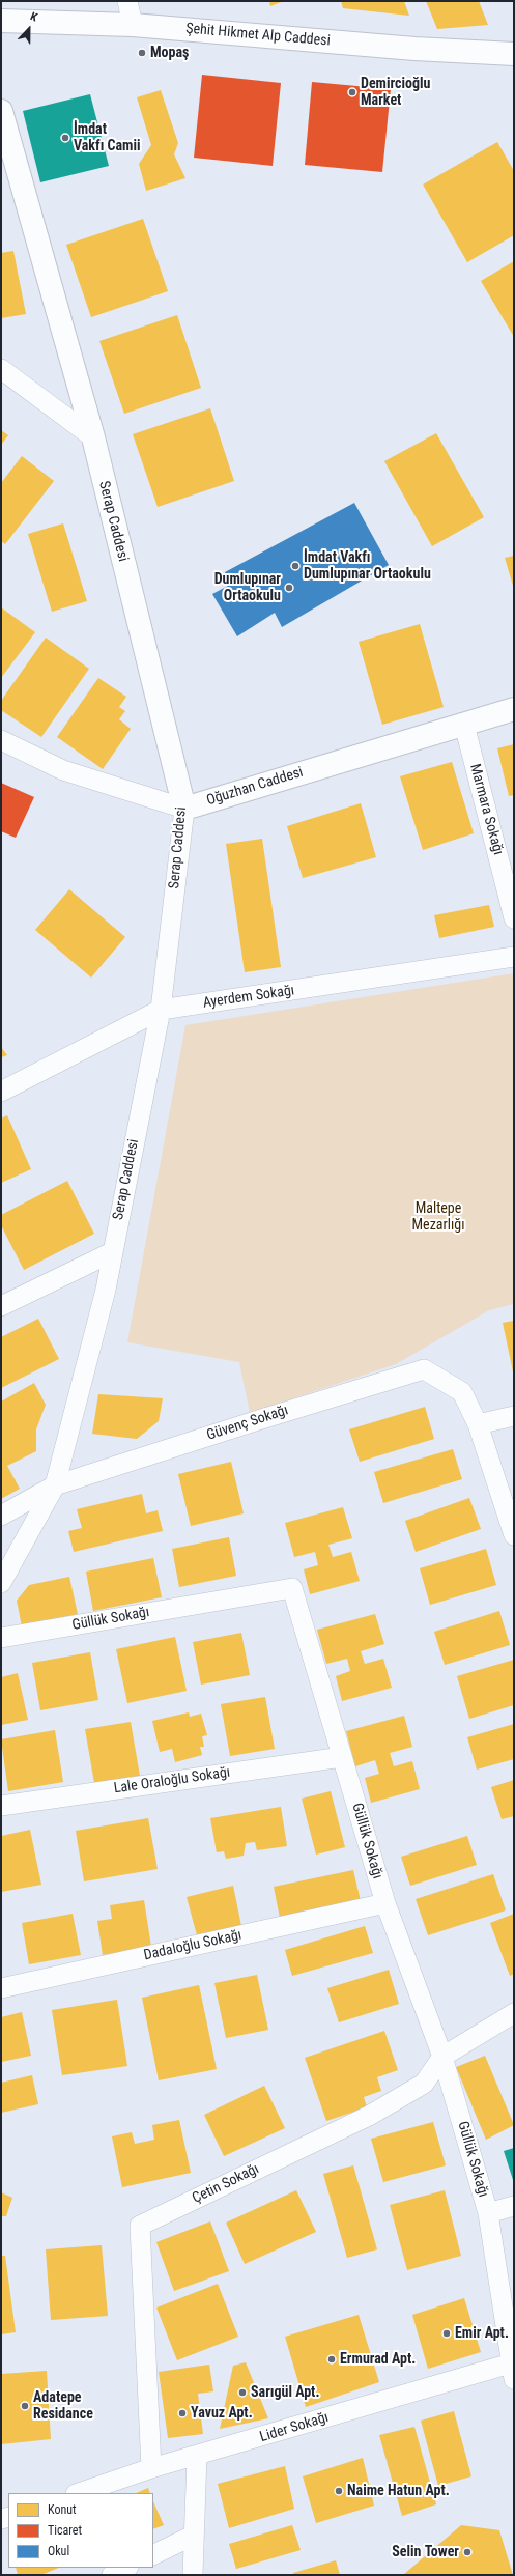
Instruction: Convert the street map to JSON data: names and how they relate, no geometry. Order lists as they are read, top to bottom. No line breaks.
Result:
{"streets":{"street":["Şehit Hikmet Alp Caddesi","Serap Caddesi","Oğuzhan Caddesi","Marmara Sokağı","Ayerdem Sokağı","Güvenç Sokağı","Güllük Sokağı","Lale Oraloğlu Sokağı","Dadaloğlu Sokağı","Çetin Sokağı","Lider Sokağı"]},"crossings":[["Serap Caddesi","Oğuzhan Caddesi"],["Serap Caddesi","Ayerdem Sokağı"],["Serap Caddesi","Güvenç Sokağı"],["Oğuzhan Caddesi","Marmara Sokağı"],["Güllük Sokağı","Lale Oraloğlu Sokağı"],["Güllük Sokağı","Dadaloğlu Sokağı"],["Güllük Sokağı","Çetin Sokağı"],["Güllük Sokağı","Lider Sokağı"],["Çetin Sokağı","Lider Sokağı"]],"parks":["Maltepe Mezarlığı"],"places":["Mopaş","Demircioğlu Market","İmdat Vakfı Camii","İmdat Vakfı Dumlupınar Ortaokulu","Dumlupınar Ortaokulu","Emir Apt.","Ermurad Apt.","Sarıgül Apt.","Adatepe Residance","Yavuz Apt.","Naime Hatun Apt.","Selin Tower"],"legend":["Konut","Ticaret","Okul"],"north":"top"}
